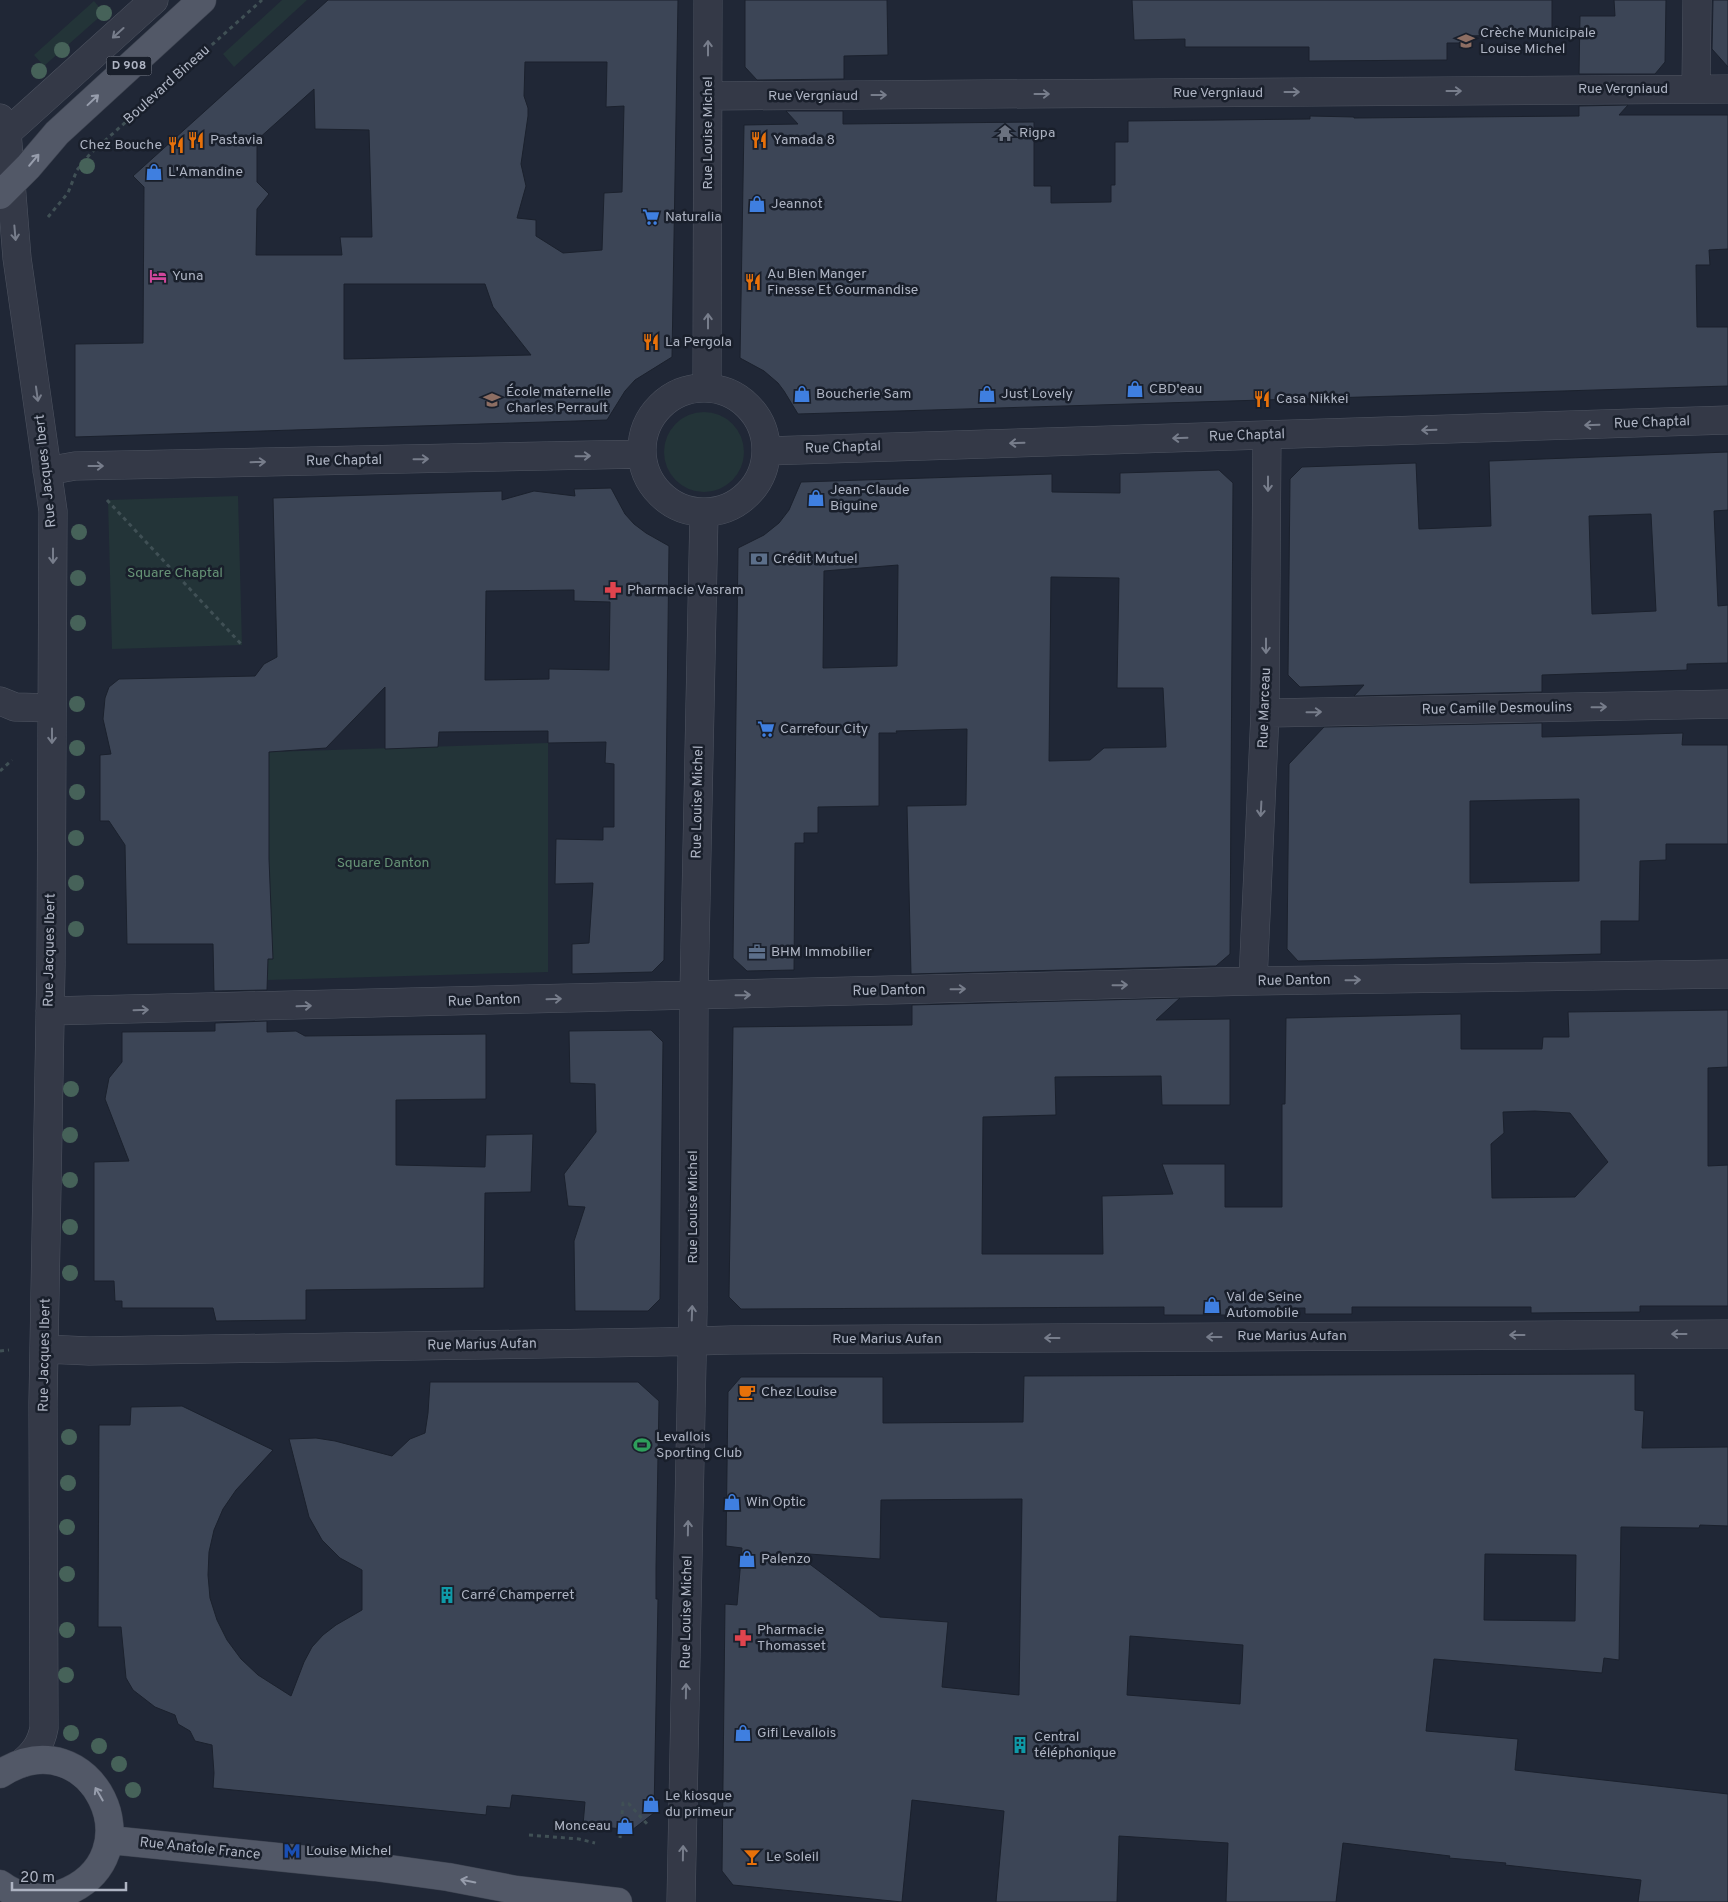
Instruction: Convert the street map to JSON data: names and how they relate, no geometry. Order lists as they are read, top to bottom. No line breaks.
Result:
{"streets":{"main road":["D 908","Rue Anatole France"],"street":["Rue Vergniaud","Rue Louise Michel","Rue Chaptal","Rue Jacques Ibert","Rue Marceau","Rue Camille Desmoulins","Rue Danton","Rue Marius Aufan"],"path":["Boulevard Bineau"]},"crossings":[["D 908","Rue Jacques Ibert"],["Boulevard Bineau","Rue Jacques Ibert"],["Rue Vergniaud","Rue Louise Michel"],["Rue Louise Michel","Rue Chaptal"],["Rue Louise Michel","Rue Danton"],["Rue Louise Michel","Rue Marius Aufan"],["Rue Chaptal","Rue Jacques Ibert"],["Rue Chaptal","Rue Marceau"],["Rue Jacques Ibert","Rue Danton"],["Rue Jacques Ibert","Rue Marius Aufan"],["Rue Marceau","Rue Camille Desmoulins"],["Rue Marceau","Rue Danton"]],"one_way":["Rue Vergniaud","Rue Louise Michel","Rue Jacques Ibert","Rue Marceau","Rue Camille Desmoulins","Rue Danton","Rue Marius Aufan","Rue Anatole France"],"parks":["Square Chaptal","Square Danton"],"places":{"school or university":["Crèche Municipale Louise Michel","École maternelle Charles Perrault"],"temple":["Rigpa"],"restaurant":["Pastavia","Yamada 8","Chez Bouche","Au Bien Manger Finesse Et Gourmandise","La Pergola","Casa Nikkei"],"shop":["L'Amandine","Jeannot","CBD'eau","Boucherie Sam","Just Lovely","Jean-Claude Biguine","Val de Seine Automobile","Win Optic","Palenzo","Gifi Levallois","Le kiosque du primeur","Monceau"],"supermarket":["Naturalia","Carrefour City"],"hotel":["Yuna"],"bank":["Crédit Mutuel"],"pharmacy":["Pharmacie Vasram","Pharmacie Thomasset"],"office":["BHM Immobilier"],"cafe":["Chez Louise"],"sports":["Levallois Sporting Club"],"building":["Carré Champerret","Central téléphonique"],"metro station":["Louise Michel"],"bar":["Le Soleil"]},"scale_bar":"20 m"}
